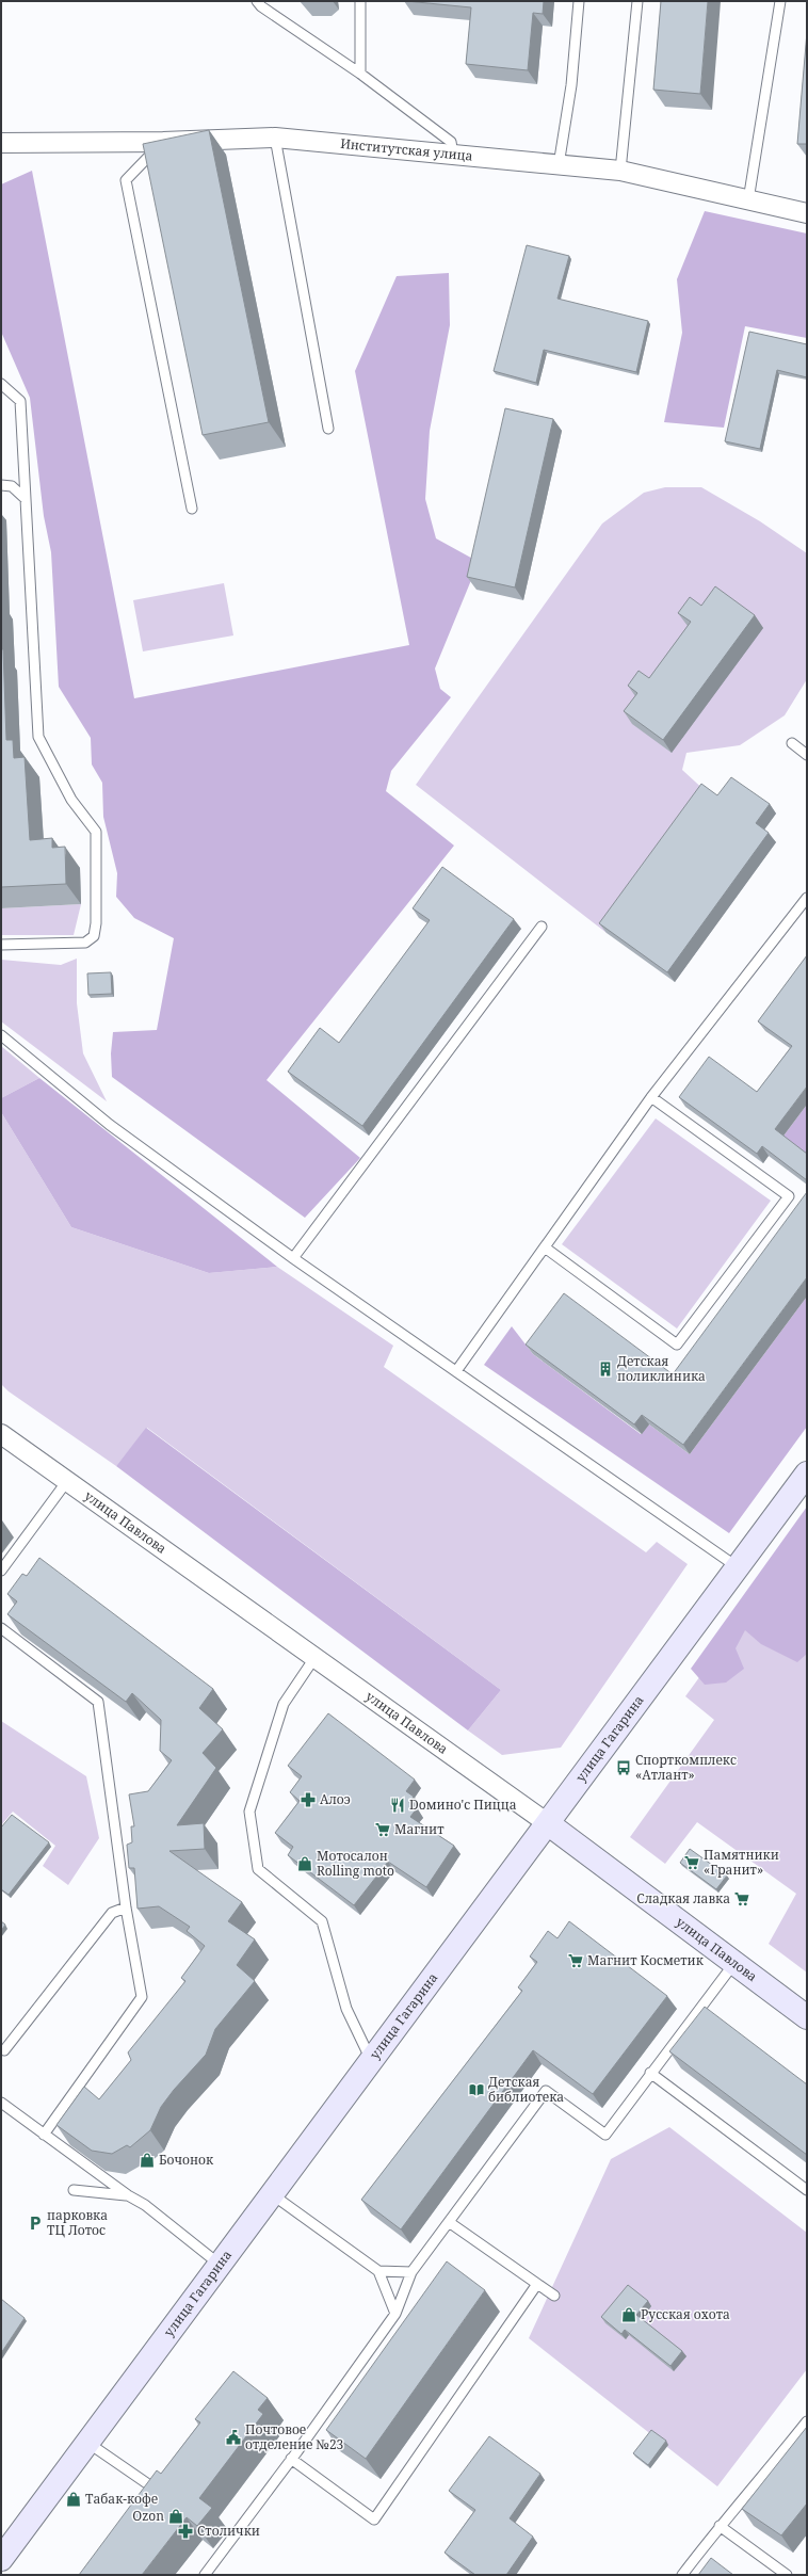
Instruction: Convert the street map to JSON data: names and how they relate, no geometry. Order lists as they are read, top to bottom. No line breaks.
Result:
{"streets":{"main road":["улица Павлова","улица Гагарина"],"street":["Институтская улица"]},"crossings":[["улица Павлова","улица Гагарина"]],"places":{"building":["Детская поликлиника"],"bus stop":["Спорткомплекс «Атлант»"],"pharmacy":["Алоэ","Столички"],"restaurant":["Doмино'с Пицца"],"supermarket":["Магнит","Памятники «Гранит»","Сладкая лавка","Магнит Косметик"],"shop":["Мотосалон Rolling moto","Бочонок","Русская охота","Табак-кофе","Ozon"],"library":["Детская библиотека"],"parking":["парковка ТЦ Лотос"],"public building":["Почтовое отделение №23"]}}
